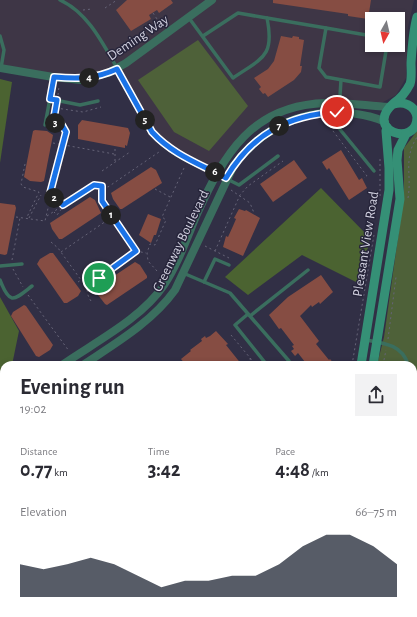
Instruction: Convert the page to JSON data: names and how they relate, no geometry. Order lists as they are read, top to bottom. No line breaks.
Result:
{"streets":{"main road":["Pleasant View Road"],"street":["Deming Way","Greenway Boulevard"]},"crossings":[["Greenway Boulevard","Pleasant View Road"]],"north":"bottom","page":{"pins":["4","5","3","7","6","2","1"],"heading":["Evening run","19:02"],"stats":[["Distance","0.77 km"],["Time","3:42"],["Pace","4:48 /km"]],"chart":["Elevation","66–75 m"]}}
